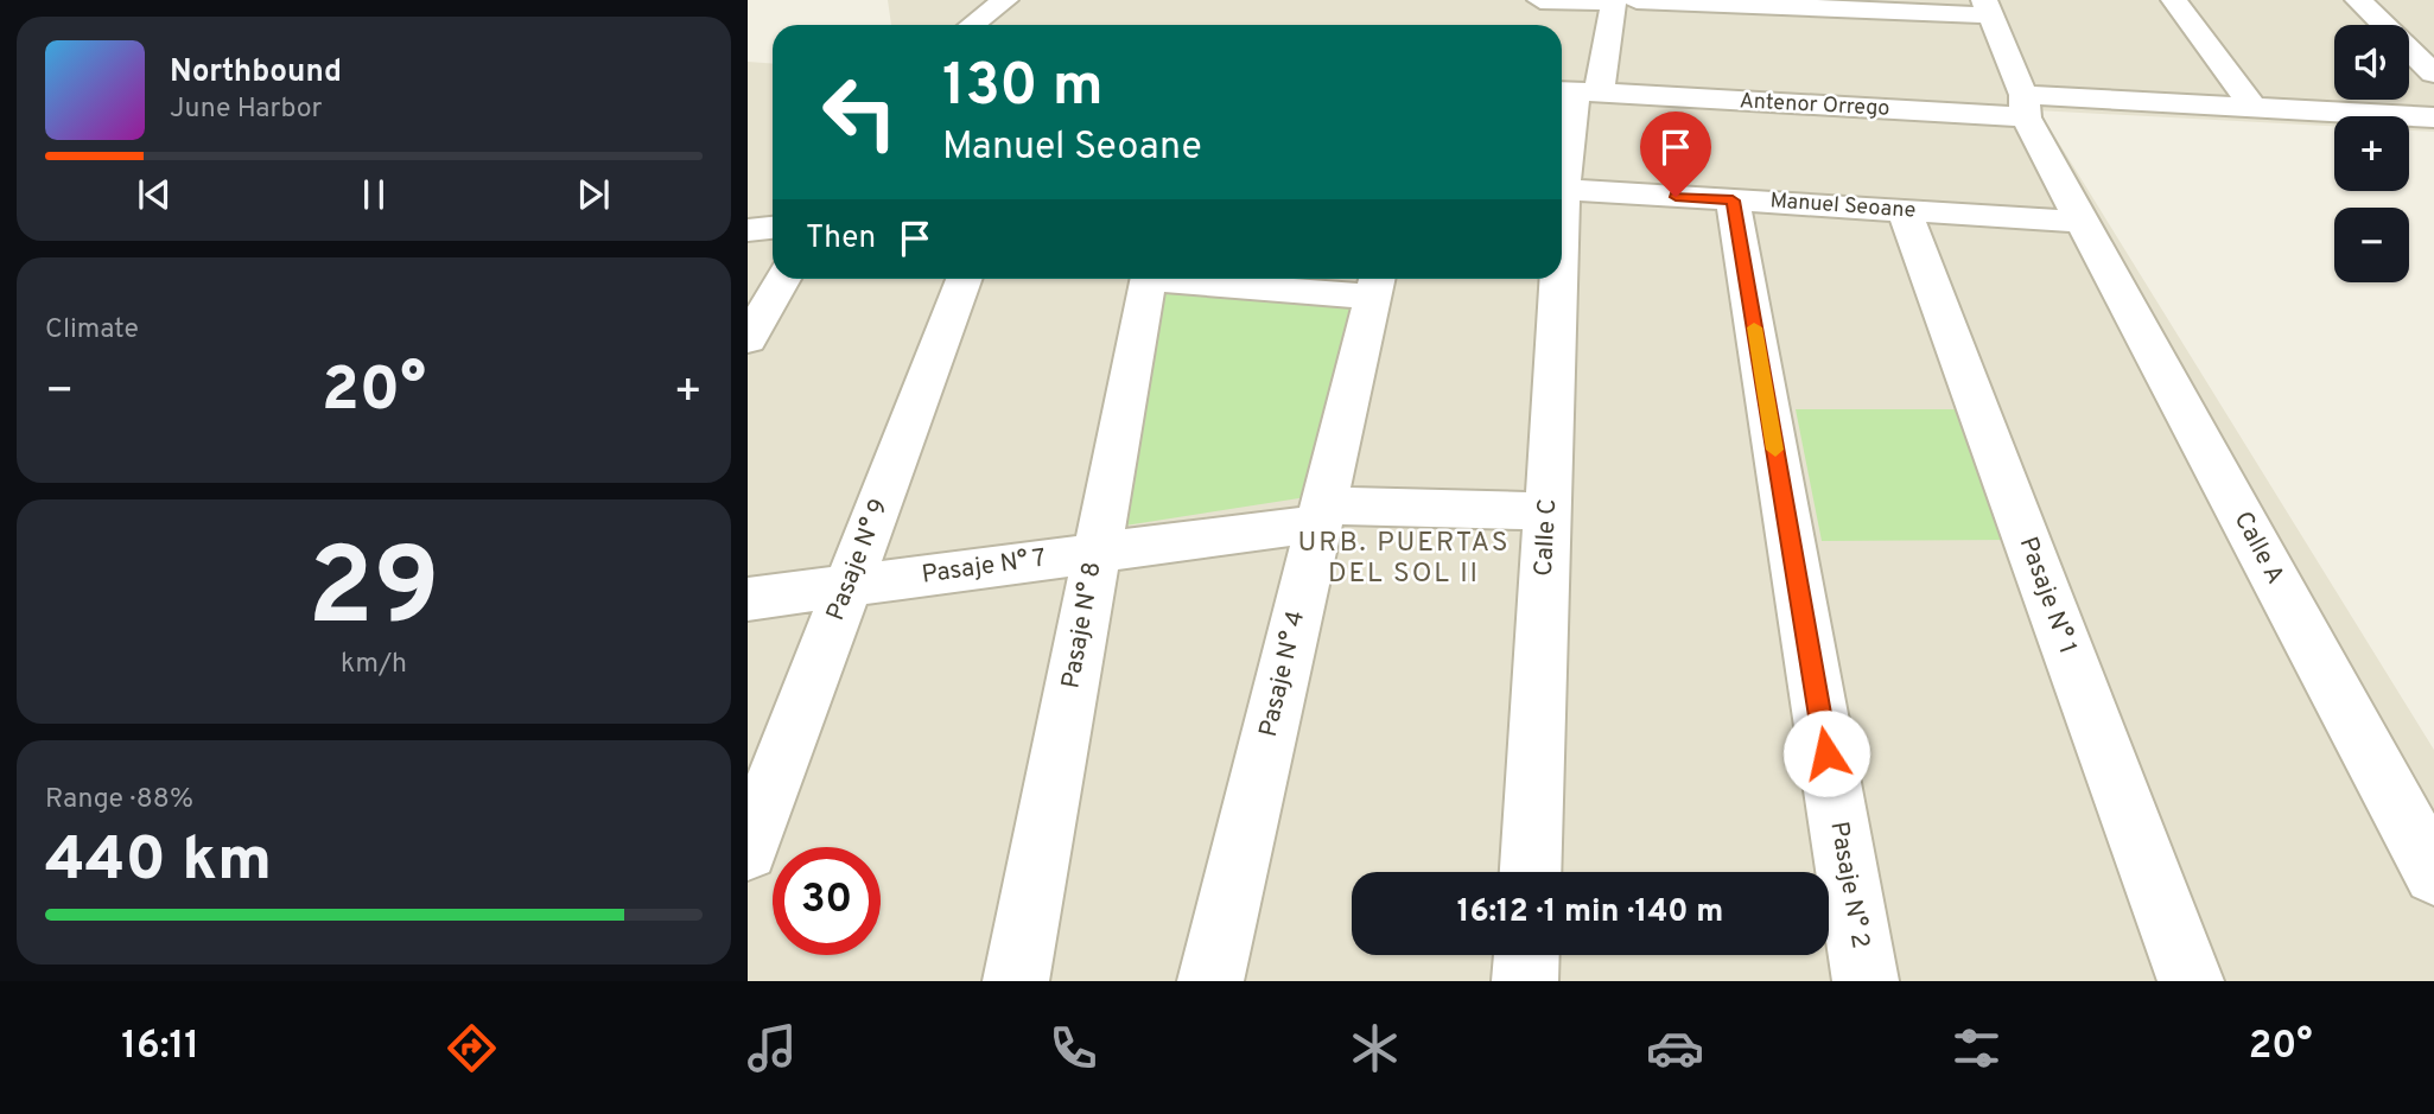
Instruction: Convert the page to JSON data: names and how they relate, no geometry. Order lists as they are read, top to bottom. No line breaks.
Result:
{"streets":{"street":["Antenor Orrego","Manuel Seoane","Calle C","Calle A","Pasaje N° 9","Pasaje N° 7","Pasaje N° 1","Pasaje N° 8","Pasaje N° 4","Pasaje N° 2"]},"crossings":[["Antenor Orrego","Calle C"],["Antenor Orrego","Calle A"],["Manuel Seoane","Calle A"],["Manuel Seoane","Pasaje N° 1"],["Manuel Seoane","Pasaje N° 2"],["Calle C","Pasaje N° 7"],["Pasaje N° 9","Pasaje N° 7"],["Pasaje N° 7","Pasaje N° 8"],["Pasaje N° 7","Pasaje N° 4"]],"districts":["URB. PUERTAS DEL SOL II"],"page":{"map_buttons":["+","−"],"turn":["130 m","Manuel Seoane"],"song":["Northbound","June Harbor"],"then":"Then","tile":["Climate",["29","km/h"],["Range · 88%","440 km"]],"heat":["−","20°","+"],"limit":"30","trip":"16:12 · 1 min · 140 m","tabs":["16:11","20°"]}}
